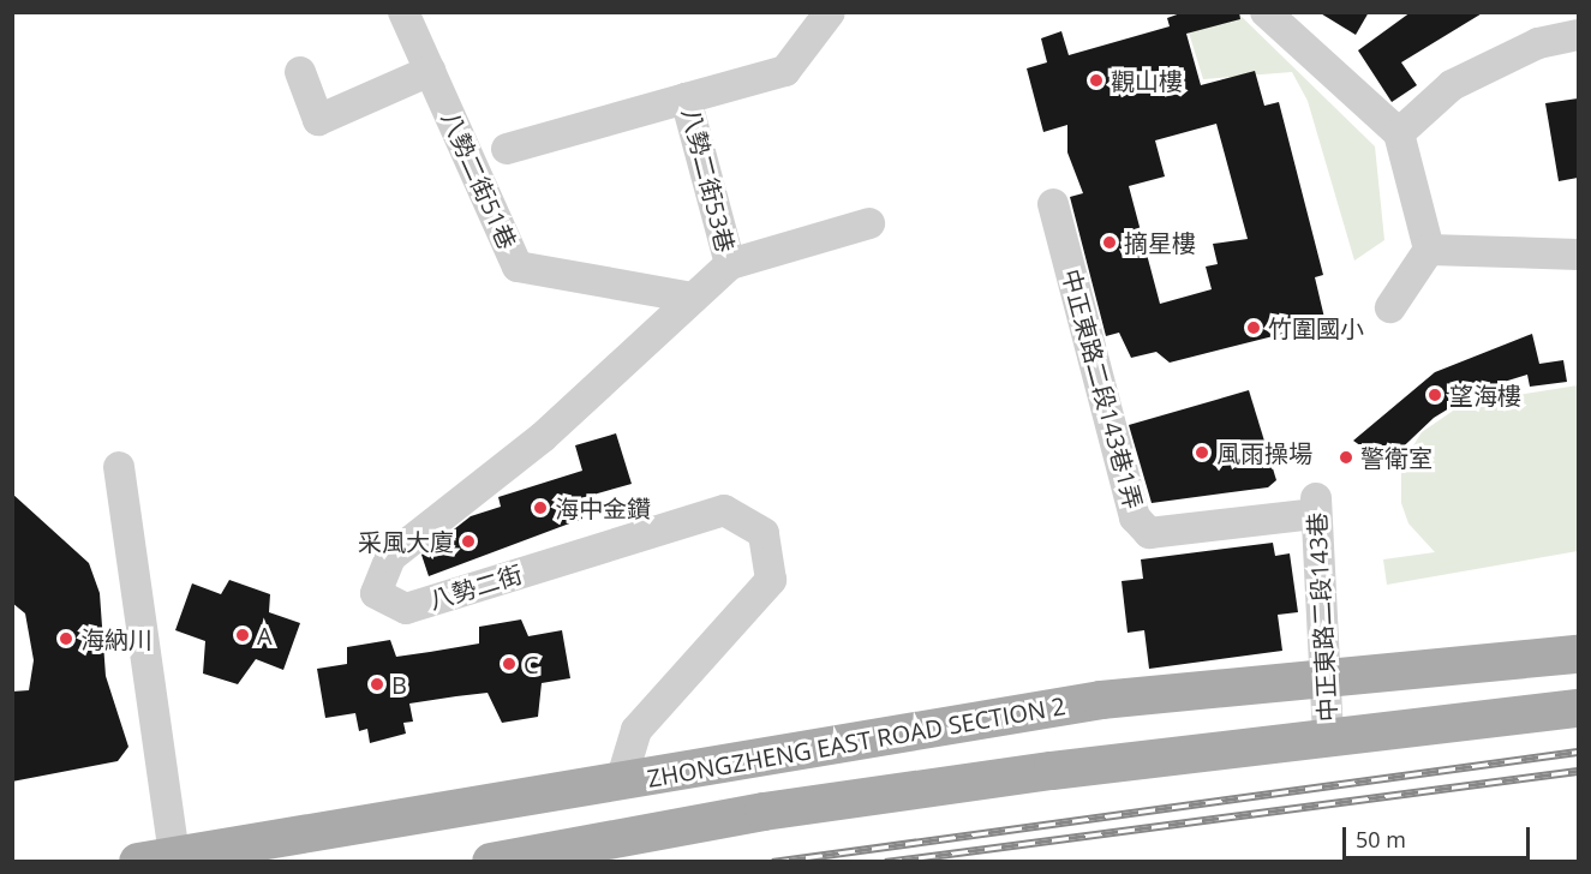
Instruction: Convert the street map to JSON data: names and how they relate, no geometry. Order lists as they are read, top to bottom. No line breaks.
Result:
{"streets":{"main road":["ZHONGZHENG EAST ROAD SECTION 2"],"street":["八勢二街51巷","八勢二街53巷","中正東路二段143巷1弄","八勢二街","中正東路二段143巷"]},"crossings":[["八勢二街51巷","八勢二街"],["八勢二街53巷","八勢二街"],["中正東路二段143巷1弄","中正東路二段143巷"],["八勢二街","ZHONGZHENG EAST ROAD SECTION 2"],["中正東路二段143巷","ZHONGZHENG EAST ROAD SECTION 2"]],"places":["觀山樓","摘星樓","竹圍國小","望海樓","風雨操場","警衛室","海中金鑽","采風大廈","A","海納川","C","B"],"scale_bar":"50 m"}
